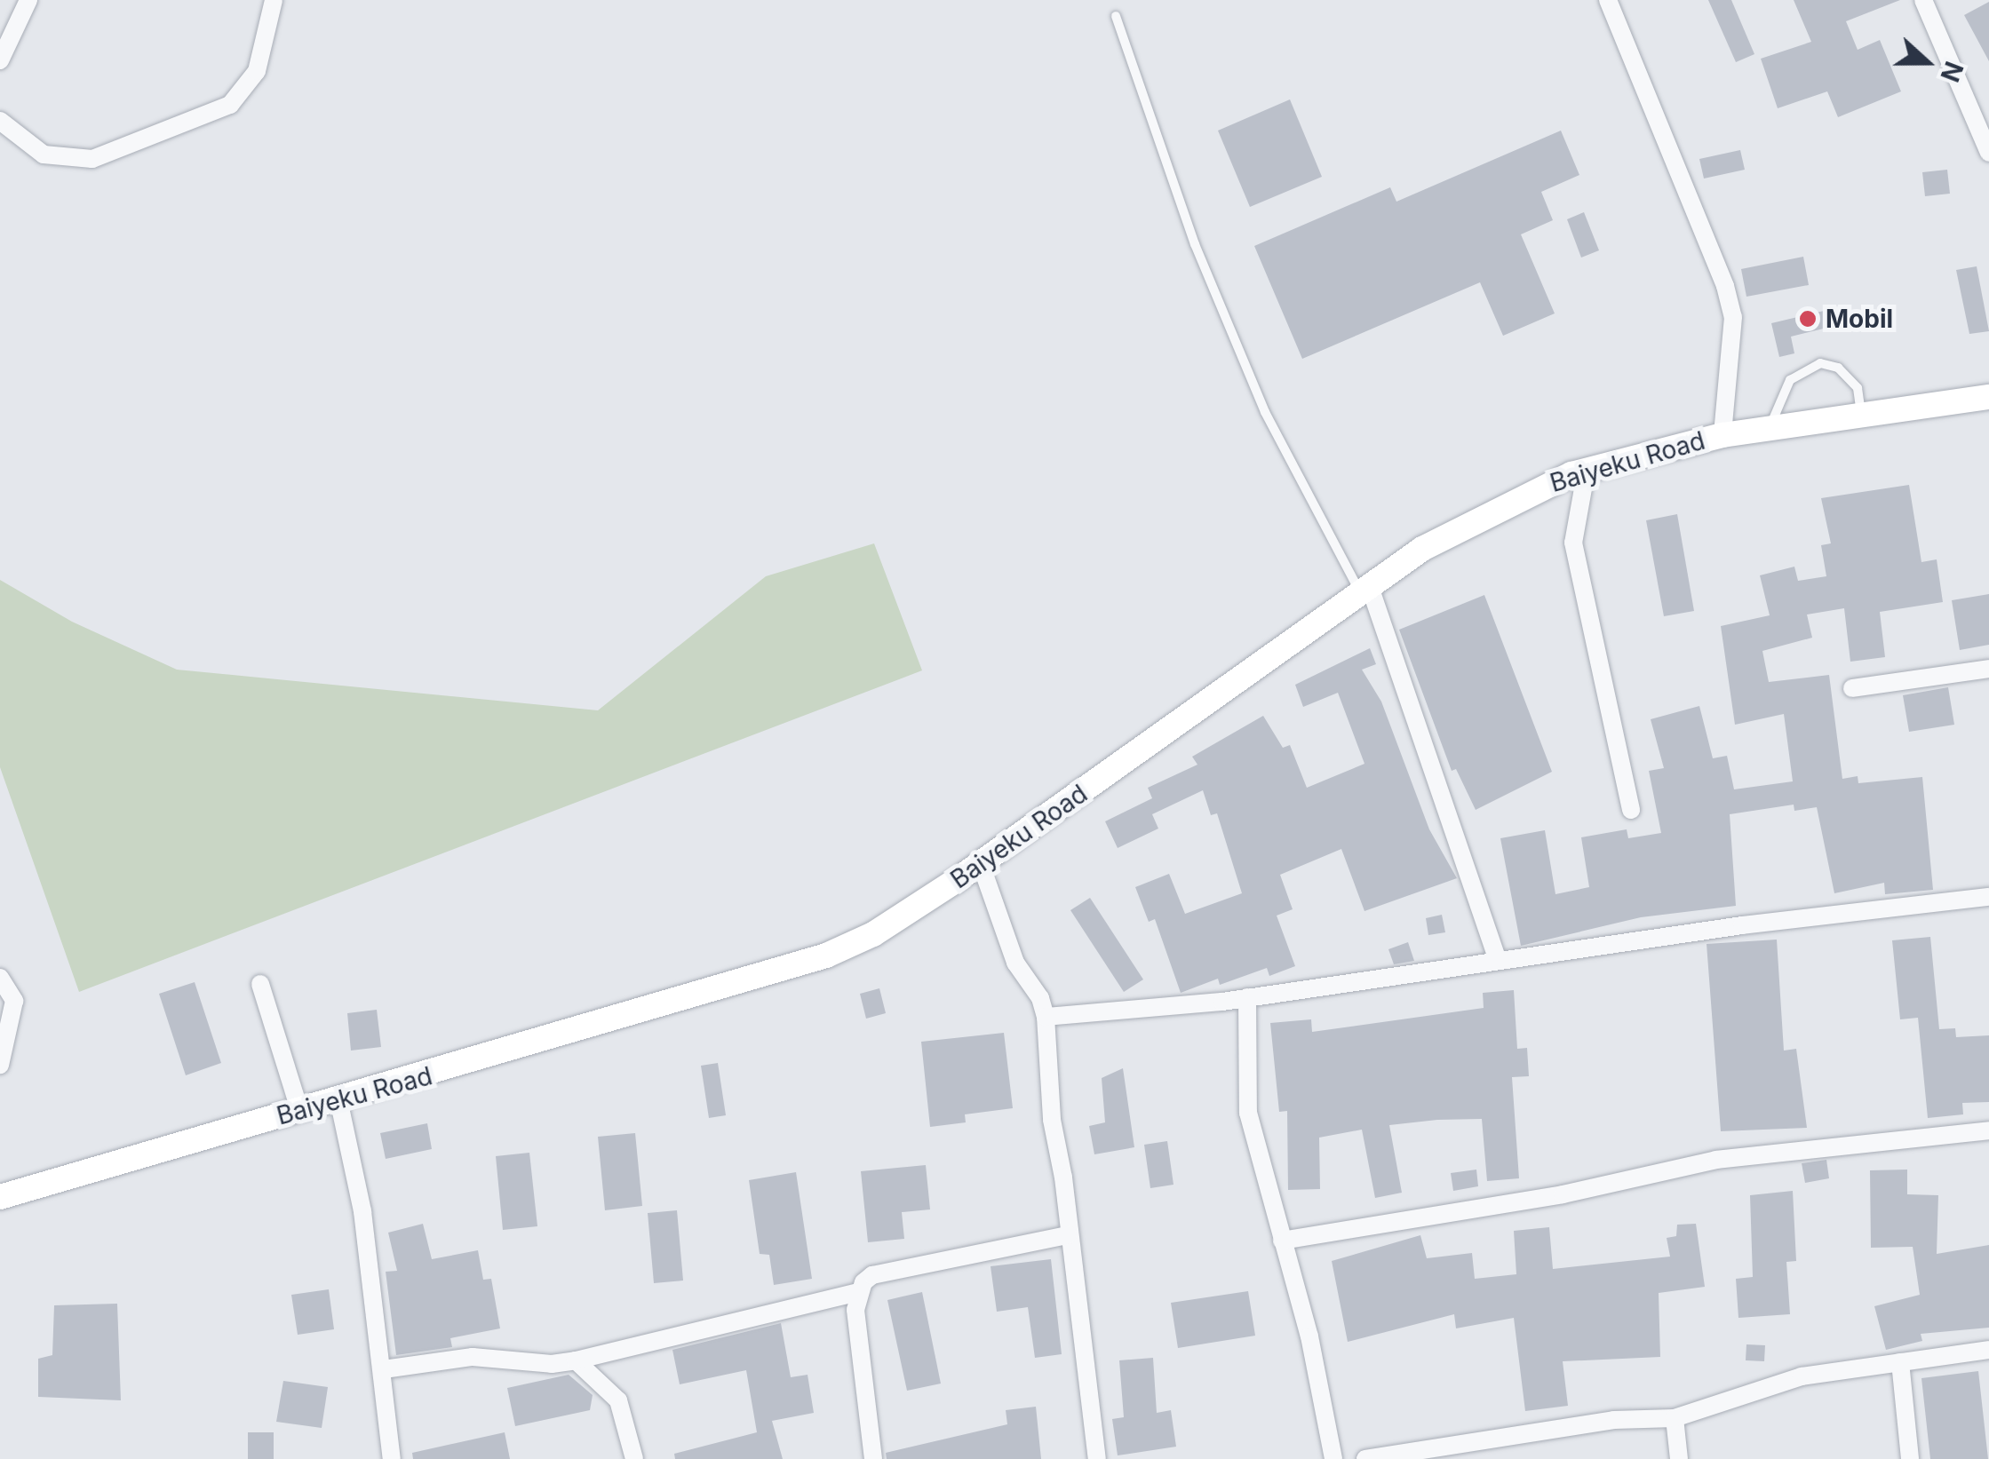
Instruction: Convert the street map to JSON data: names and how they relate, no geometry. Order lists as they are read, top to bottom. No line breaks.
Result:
{"streets":{"main road":["Baiyeku Road"]},"places":["Mobil"],"north":"right"}
